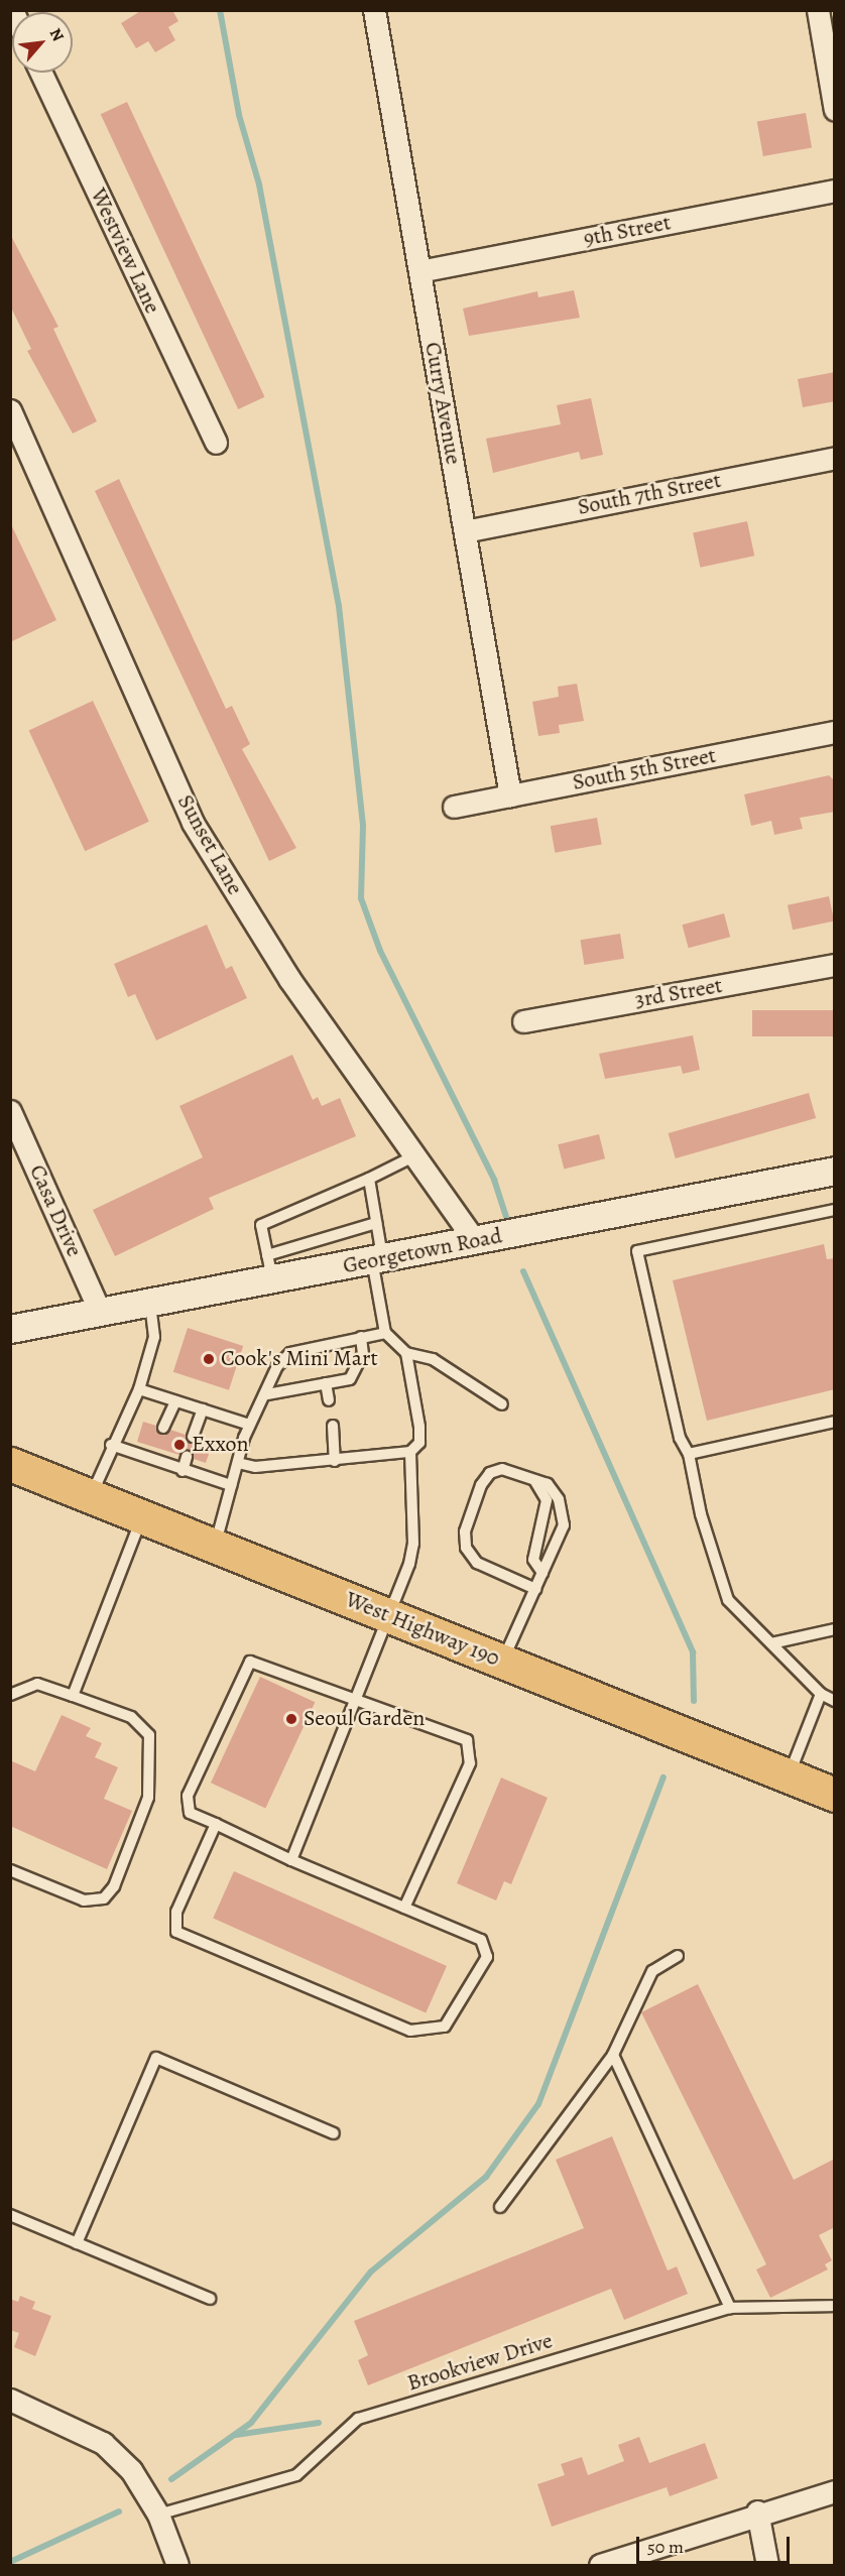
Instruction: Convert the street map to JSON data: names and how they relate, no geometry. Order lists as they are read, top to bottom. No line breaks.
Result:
{"streets":{"main road":["West Highway 190"],"street":["9th Street","Westview Lane","Curry Avenue","South 7th Street","South 5th Street","Sunset Lane","3rd Street","Casa Drive","Georgetown Road"],"lane":["Brookview Drive"]},"crossings":[["9th Street","Curry Avenue"],["Curry Avenue","South 7th Street"],["Curry Avenue","South 5th Street"],["Sunset Lane","Georgetown Road"],["Casa Drive","Georgetown Road"]],"places":["Cook's Mini Mart","Exxon","Seoul Garden"],"scale_bar":"50 m","north":"top right"}
